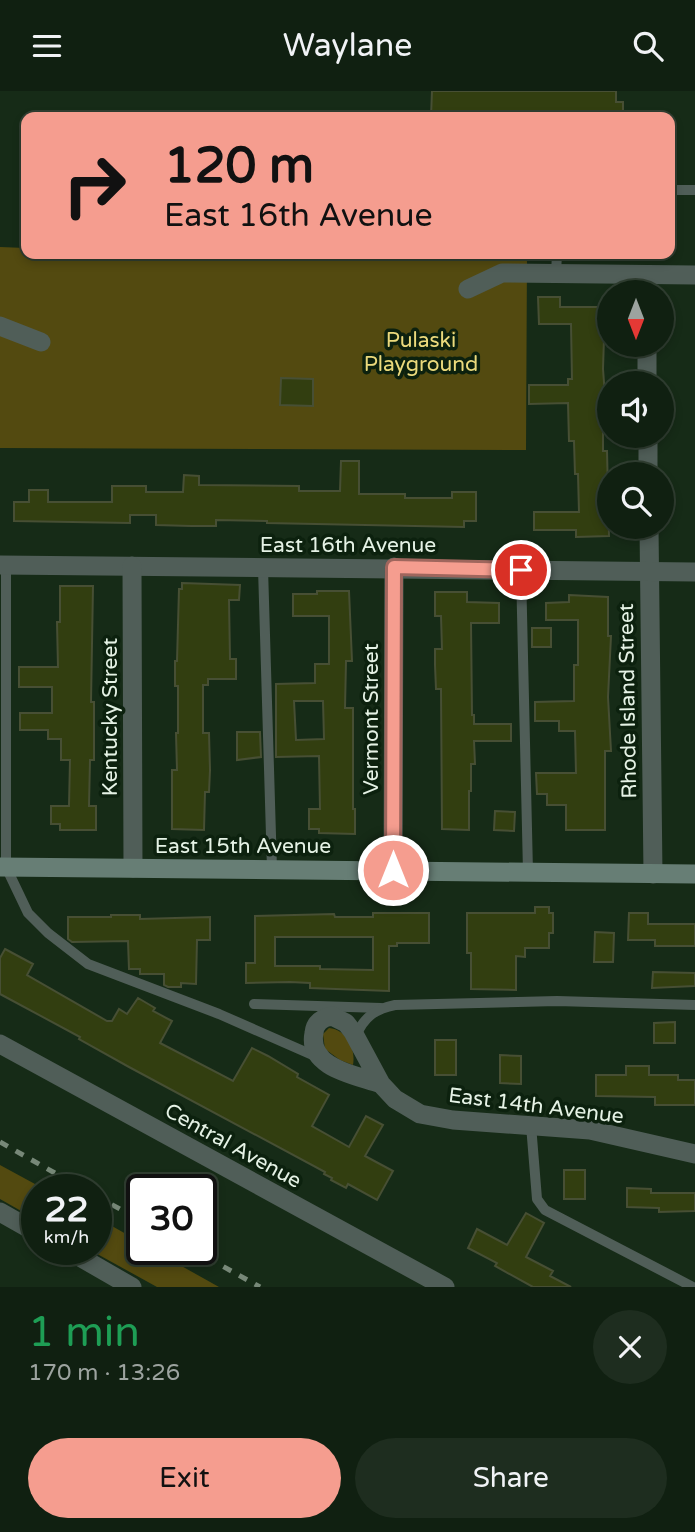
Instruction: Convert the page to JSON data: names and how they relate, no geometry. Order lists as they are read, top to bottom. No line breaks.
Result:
{"streets":{"main road":["East 15th Avenue"],"street":["East 16th Avenue","Rhode Island Street","Kentucky Street","Vermont Street","East 14th Avenue","Central Avenue"]},"crossings":[["East 16th Avenue","Rhode Island Street"],["East 16th Avenue","Kentucky Street"],["East 16th Avenue","Vermont Street"],["Rhode Island Street","East 15th Avenue"],["Kentucky Street","East 15th Avenue"],["Vermont Street","East 15th Avenue"]],"parks":["Pulaski Playground"],"north":"bottom","page":{"header":"Waylane","turn":["120 m","East 16th Avenue"],"speed":"22 km/h","limit":"30","heading":["1 min","170 m · 13:26"],"buttons":["Exit","Share"]}}
